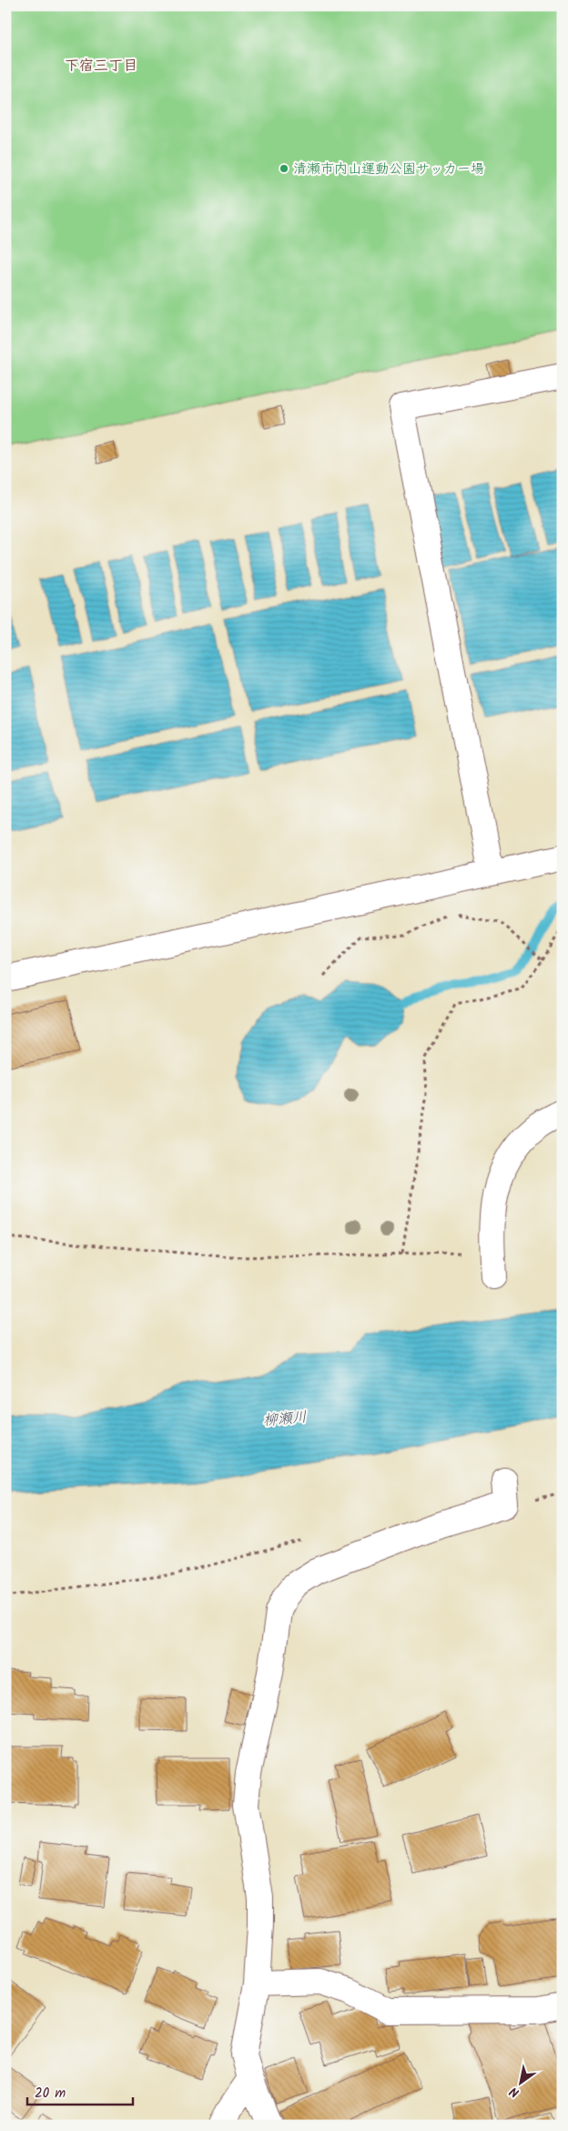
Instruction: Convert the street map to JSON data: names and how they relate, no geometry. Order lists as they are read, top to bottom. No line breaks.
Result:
{"districts":["下宿三丁目"],"water":["柳瀬川"],"places":["清瀬市内山運動公園サッカー場"],"scale_bar":"20 m","north":"bottom left"}
